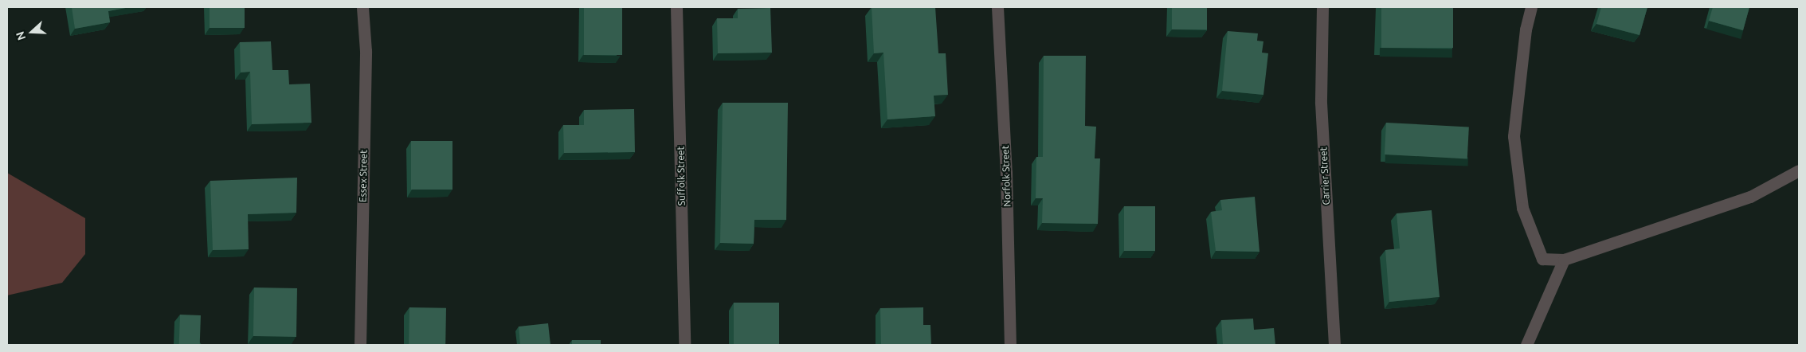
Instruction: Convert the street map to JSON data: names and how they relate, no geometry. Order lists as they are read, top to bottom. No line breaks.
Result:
{"streets":{"street":["Essex Street","Suffolk Street","Norfolk Street","Carrier Street"]},"north":"left"}
